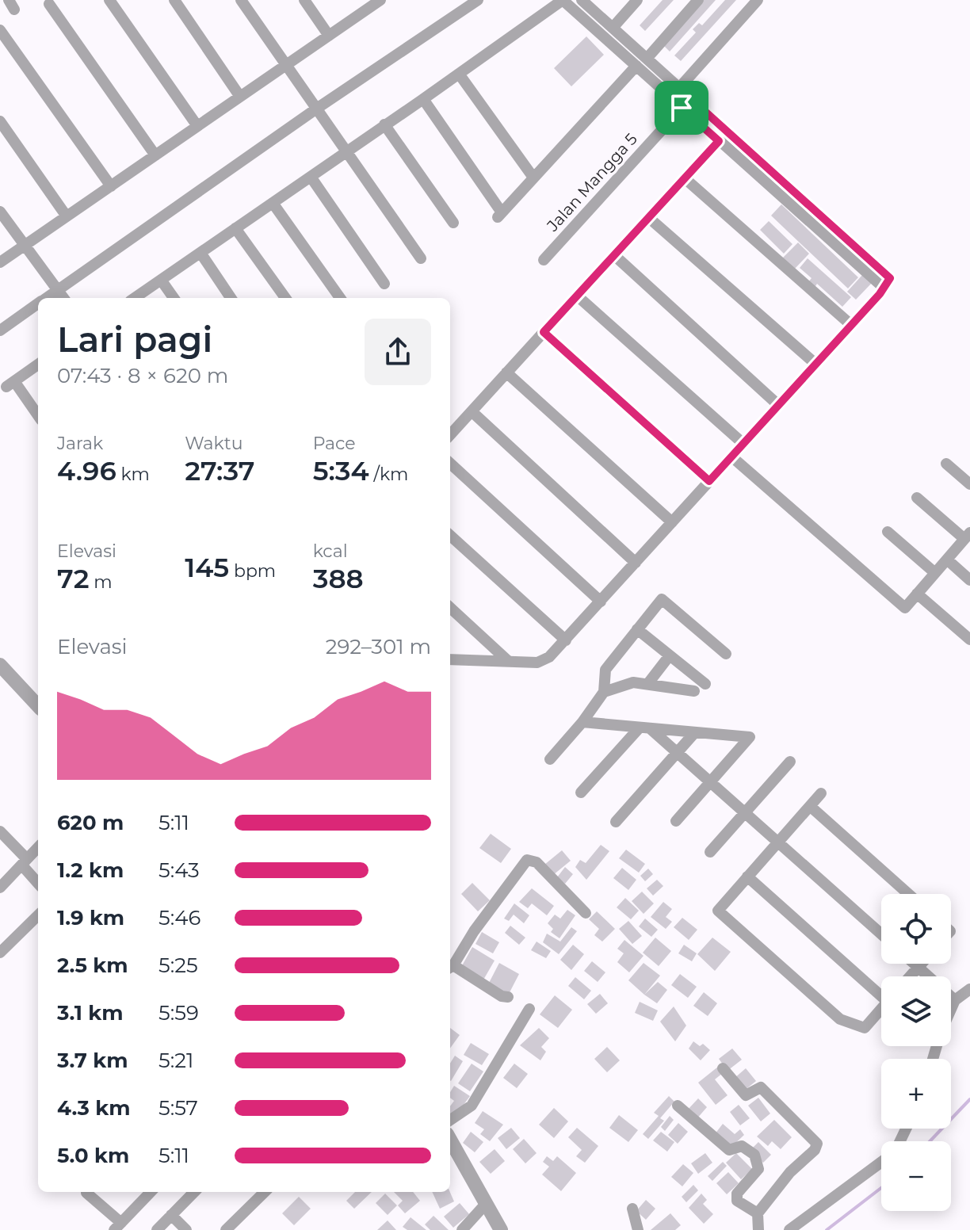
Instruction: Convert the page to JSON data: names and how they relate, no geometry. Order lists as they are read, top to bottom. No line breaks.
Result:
{"streets":{"street":["Jalan Mangga 5"]},"page":{"heading":["Lari pagi","07:43 · 8 × 620 m"],"stats":[["Jarak","4.96 km"],["Waktu","27:37"],["Pace","5:34 /km"],["Elevasi","72 m"],["145 bpm"],["kcal","388"]],"chart":["Elevasi","292–301 m"],"list":[{"name":"620 m","note":"5:11"},{"name":"1.2 km","note":"5:43"},{"name":"1.9 km","note":"5:46"},{"name":"2.5 km","note":"5:25"},{"name":"3.1 km","note":"5:59"},{"name":"3.7 km","note":"5:21"},{"name":"4.3 km","note":"5:57"},{"name":"5.0 km","note":"5:11"}],"map_buttons":["+","−"]}}
